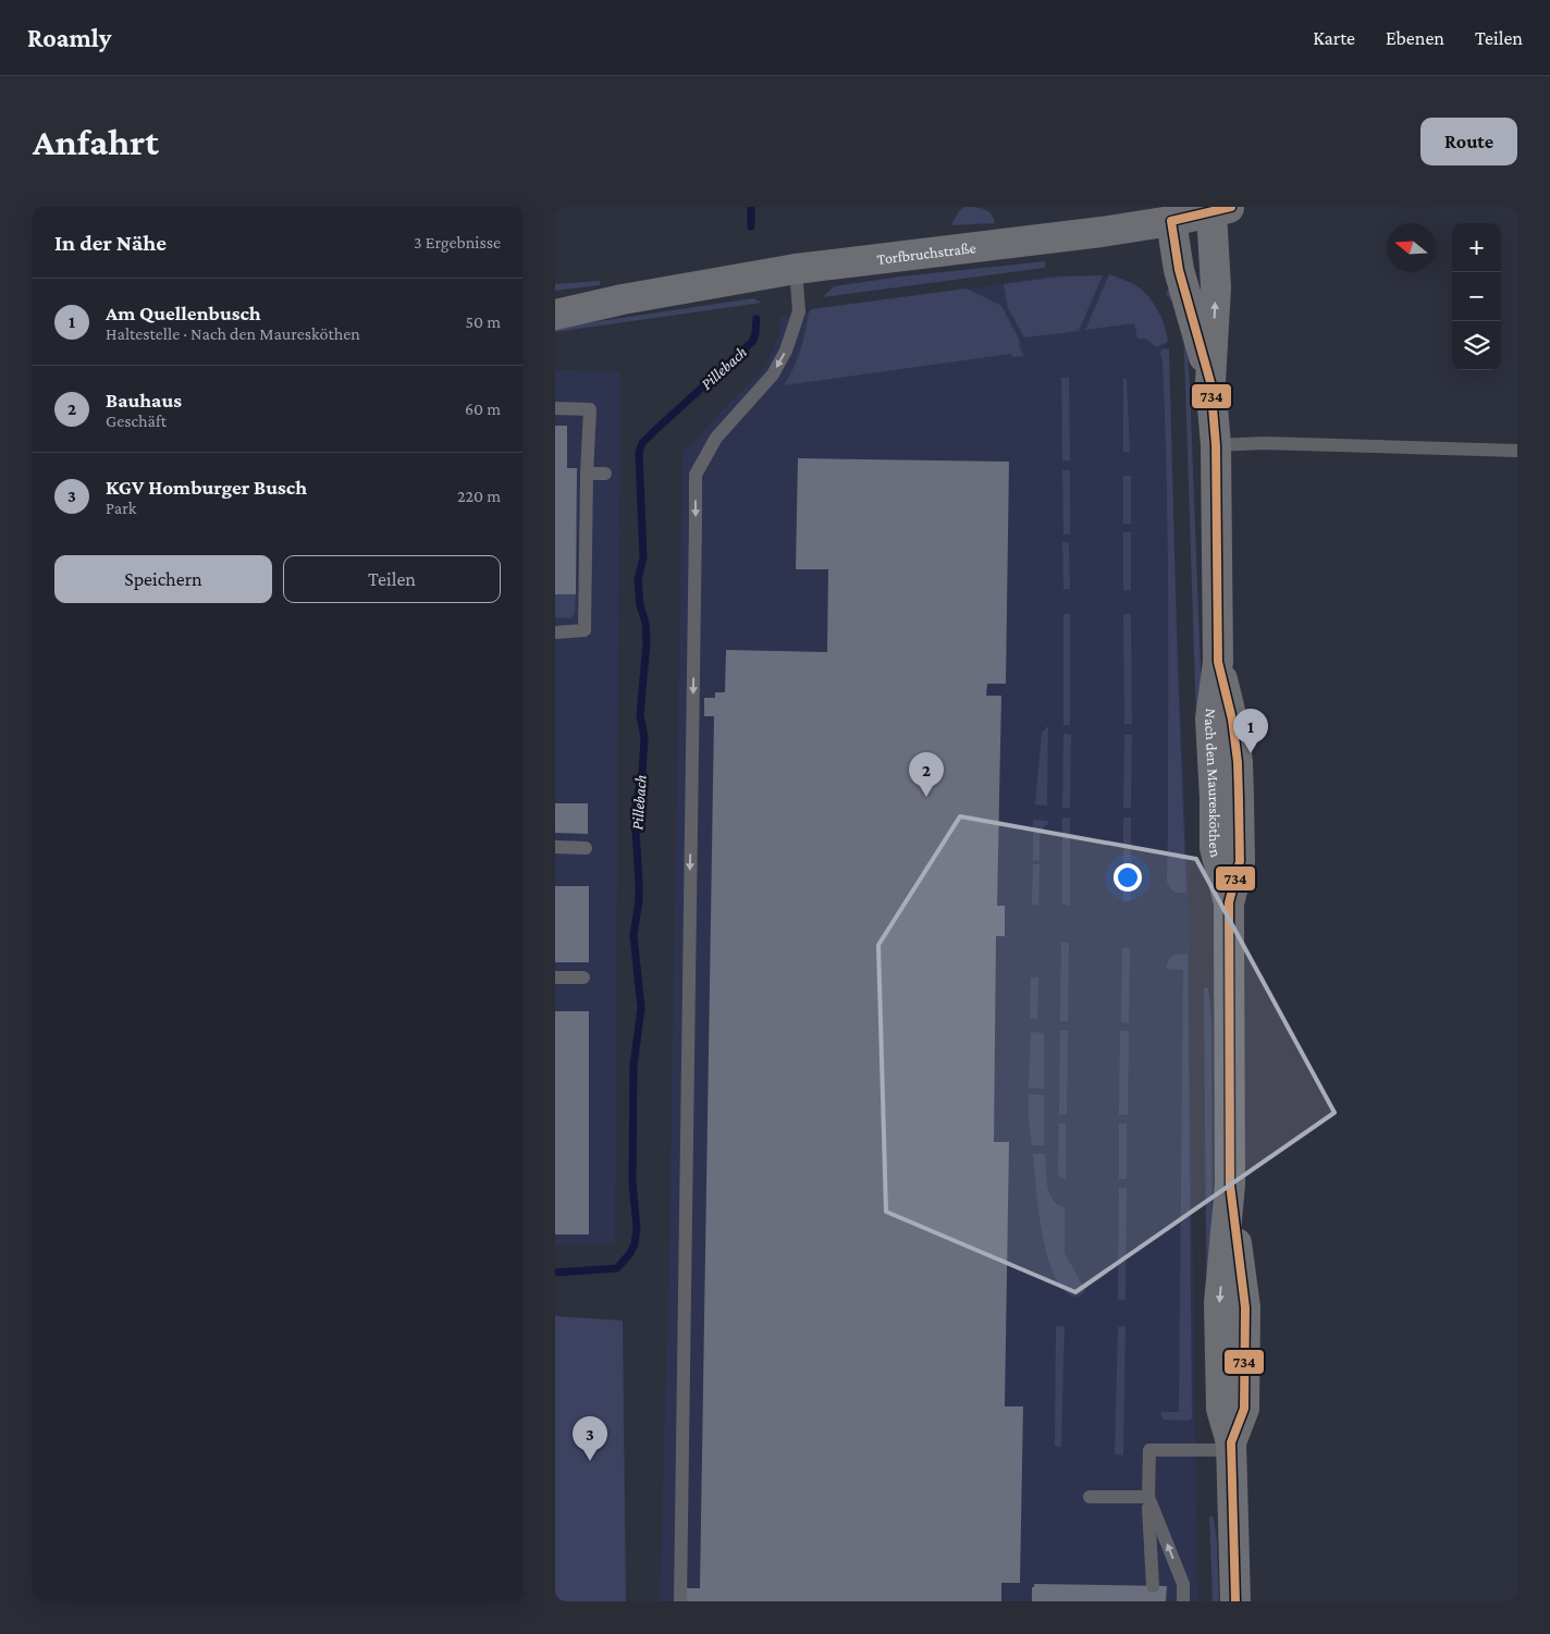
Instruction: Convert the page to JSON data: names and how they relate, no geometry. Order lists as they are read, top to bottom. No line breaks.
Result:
{"streets":{"street":["Torfbruchstraße","Nach den Mauresköthen"]},"crossings":[["Torfbruchstraße","Nach den Mauresköthen"]],"water":["Pillebach"],"lines":["transit line 734"],"north":"left","page":{"header":"Roamly","nav":["Karte","Ebenen","Teilen"],"buttons":["Route",["Speichern","Teilen"]],"title":"Anfahrt","heading":["In der Nähe","3 Ergebnisse"],"map_buttons":["+","−"],"list":[{"mark":"1","name":"Am Quellenbusch","note":"Haltestelle · Nach den Mauresköthen","value":"50 m"},{"mark":"2","name":"Bauhaus","note":"Geschäft","value":"60 m"},{"mark":"3","name":"KGV Homburger Busch","note":"Park","value":"220 m"}],"pins":["1","2","3"]}}
